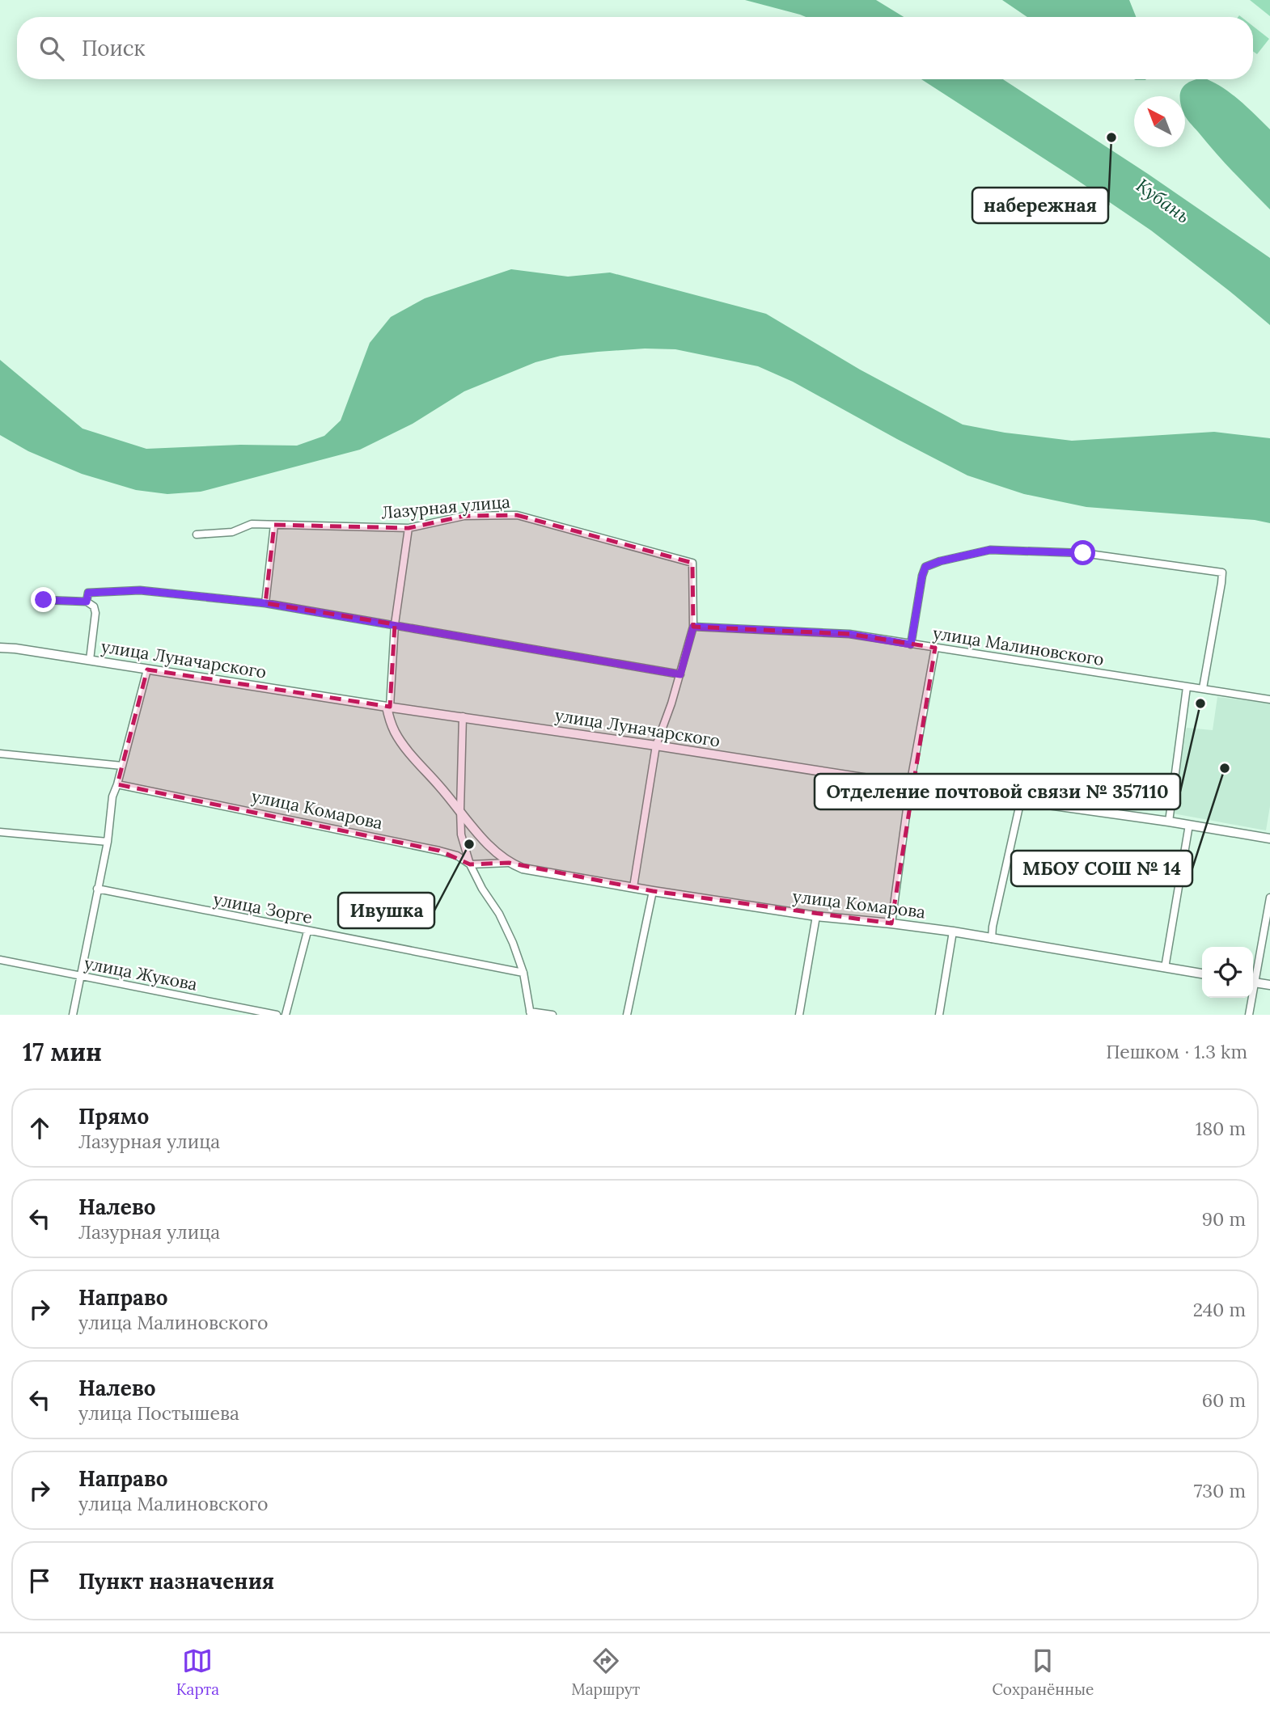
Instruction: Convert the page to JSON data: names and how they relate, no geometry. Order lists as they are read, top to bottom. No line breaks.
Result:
{"streets":{"street":["Лазурная улица","улица Малиновского","улица Луначарского","улица Комарова","улица Зорге","улица Жукова"]},"crossings":[["Лазурная улица","улица Малиновского"],["улица Луначарского","улица Комарова"]],"water":["Кубань"],"places":["набережная","Отделение почтовой связи № 357110","МБОУ СОШ № 14","Ивушка"],"north":"top left","page":{"search":"Поиск","heading":["17 мин","Пешком · 1.3 km"],"list":[["Прямо","Лазурная улица","180 m"],["Налево","Лазурная улица","90 m"],["Направо","улица Малиновского","240 m"],["Налево","улица Постышева","60 m"],["Направо","улица Малиновского","730 m"],"Пункт назначения"],"nav":["Карта","Маршрут","Сохранённые"]}}
